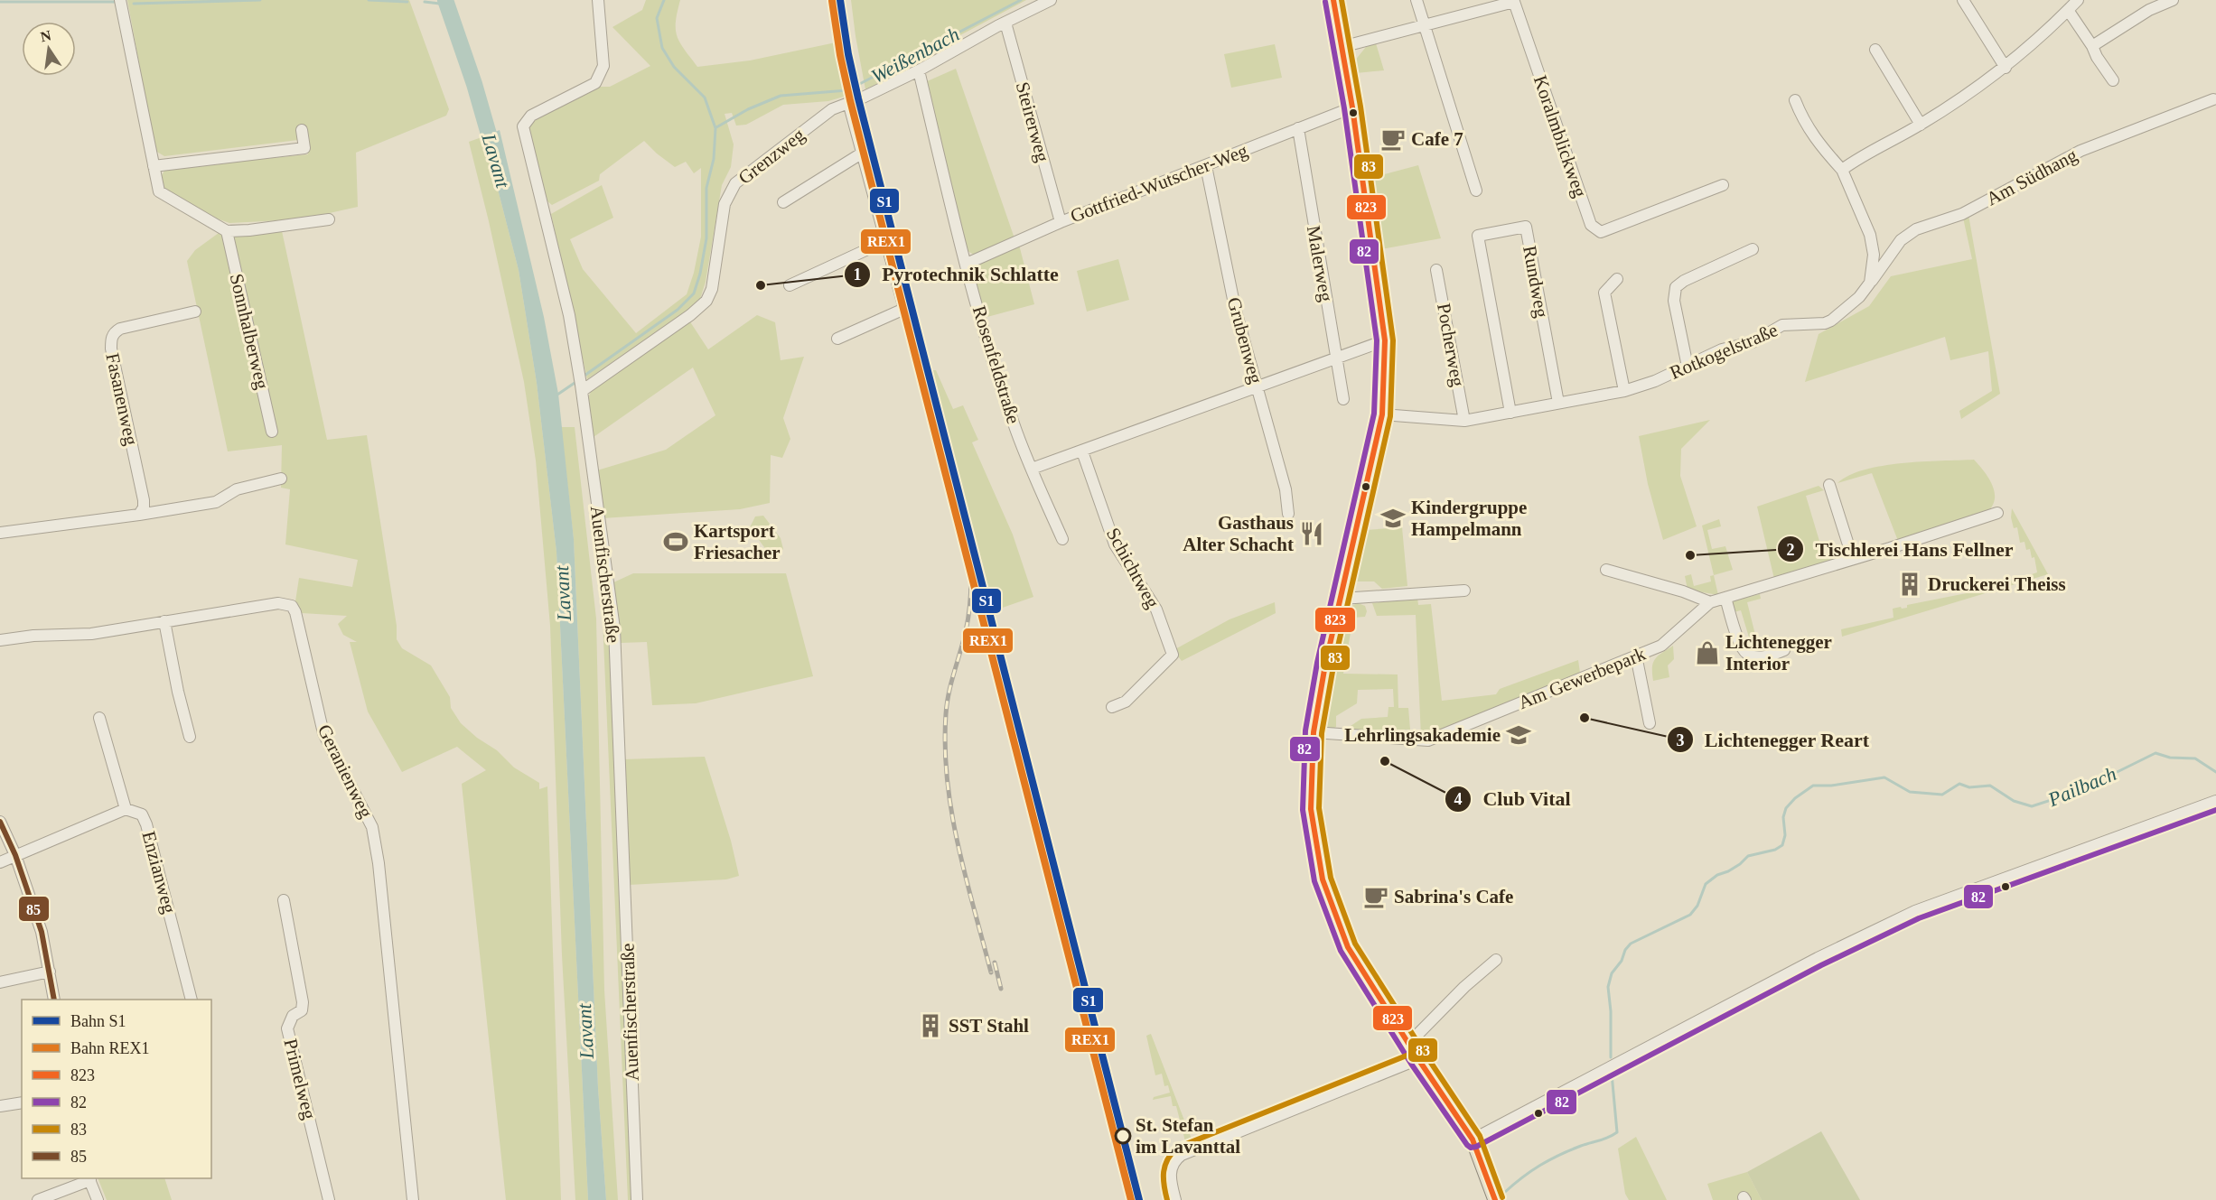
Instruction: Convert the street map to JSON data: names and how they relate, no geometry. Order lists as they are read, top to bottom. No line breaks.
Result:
{"streets":{"street":["Steirerweg","Koralmblickweg","Grenzweg","Am Südhang","Gottfried-Wutscher-Weg","Malerweg","Rundweg","Sonnhalberweg","Grubenweg","Pocherweg","Rotkogelstraße","Rosenfeldstraße","Fasanenweg","Schichtweg","Auenfischerstraße","Am Gewerbepark","Geranienweg","Enzianweg","Primelweg"]},"crossings":[["Steirerweg","Grenzweg"],["Steirerweg","Gottfried-Wutscher-Weg"],["Grenzweg","Rosenfeldstraße"],["Grenzweg","Auenfischerstraße"],["Am Südhang","Rotkogelstraße"],["Gottfried-Wutscher-Weg","Malerweg"],["Gottfried-Wutscher-Weg","Grubenweg"],["Gottfried-Wutscher-Weg","Rosenfeldstraße"],["Rundweg","Rotkogelstraße"],["Pocherweg","Rotkogelstraße"]],"water":["Weißenbach","Lavant","Pailbach"],"places":{"cafe":["Cafe 7","Sabrina's Cafe"],"other":["Pyrotechnik Schlatte","Tischlerei Hans Fellner","Lichtenegger Reart","Club Vital","St. Stefan im Lavanttal"],"school or university":["Kindergruppe Hampelmann","Lehrlingsakademie"],"restaurant":["Gasthaus Alter Schacht"],"sports":["Kartsport Friesacher"],"building":["Druckerei Theiss","SST Stahl"],"shop":["Lichtenegger Interior"]},"lines":["rail line S1","transit line 823","transit line 83","rail line REX1","transit line 82","transit line 85"],"legend":["Bahn S1","Bahn REX1","823","82","83","85"],"north":"top"}
